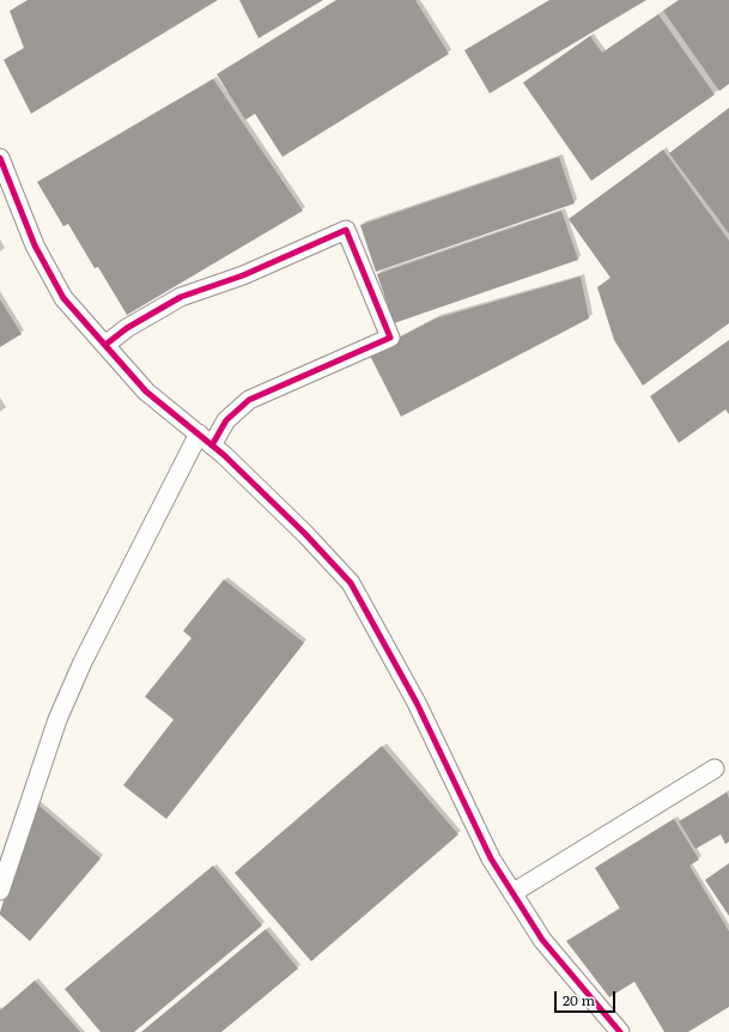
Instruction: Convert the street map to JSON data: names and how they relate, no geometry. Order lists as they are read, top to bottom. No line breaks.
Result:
{"scale_bar":"20 m"}
